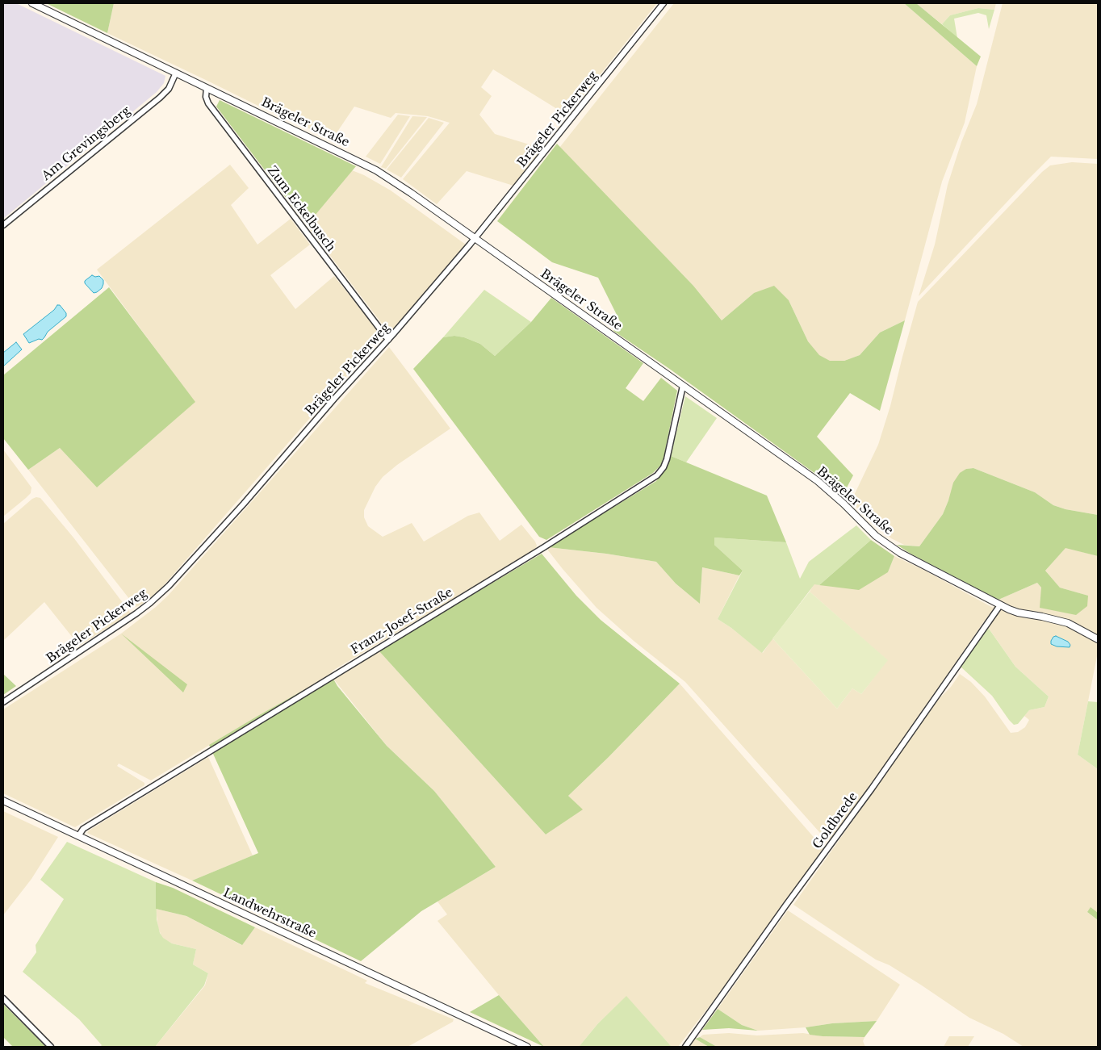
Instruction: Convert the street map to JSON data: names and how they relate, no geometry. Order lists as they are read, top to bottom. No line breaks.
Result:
{"streets":{"street":["Brägeler Pickerweg","Brägeler Straße","Am Grevingsberg","Zum Eckelbusch","Franz-Josef-Straße","Goldbrede","Landwehrstraße"]},"crossings":[["Brägeler Pickerweg","Brägeler Straße"],["Brägeler Pickerweg","Zum Eckelbusch"],["Brägeler Straße","Am Grevingsberg"],["Brägeler Straße","Zum Eckelbusch"],["Brägeler Straße","Franz-Josef-Straße"],["Brägeler Straße","Goldbrede"],["Franz-Josef-Straße","Landwehrstraße"]]}
